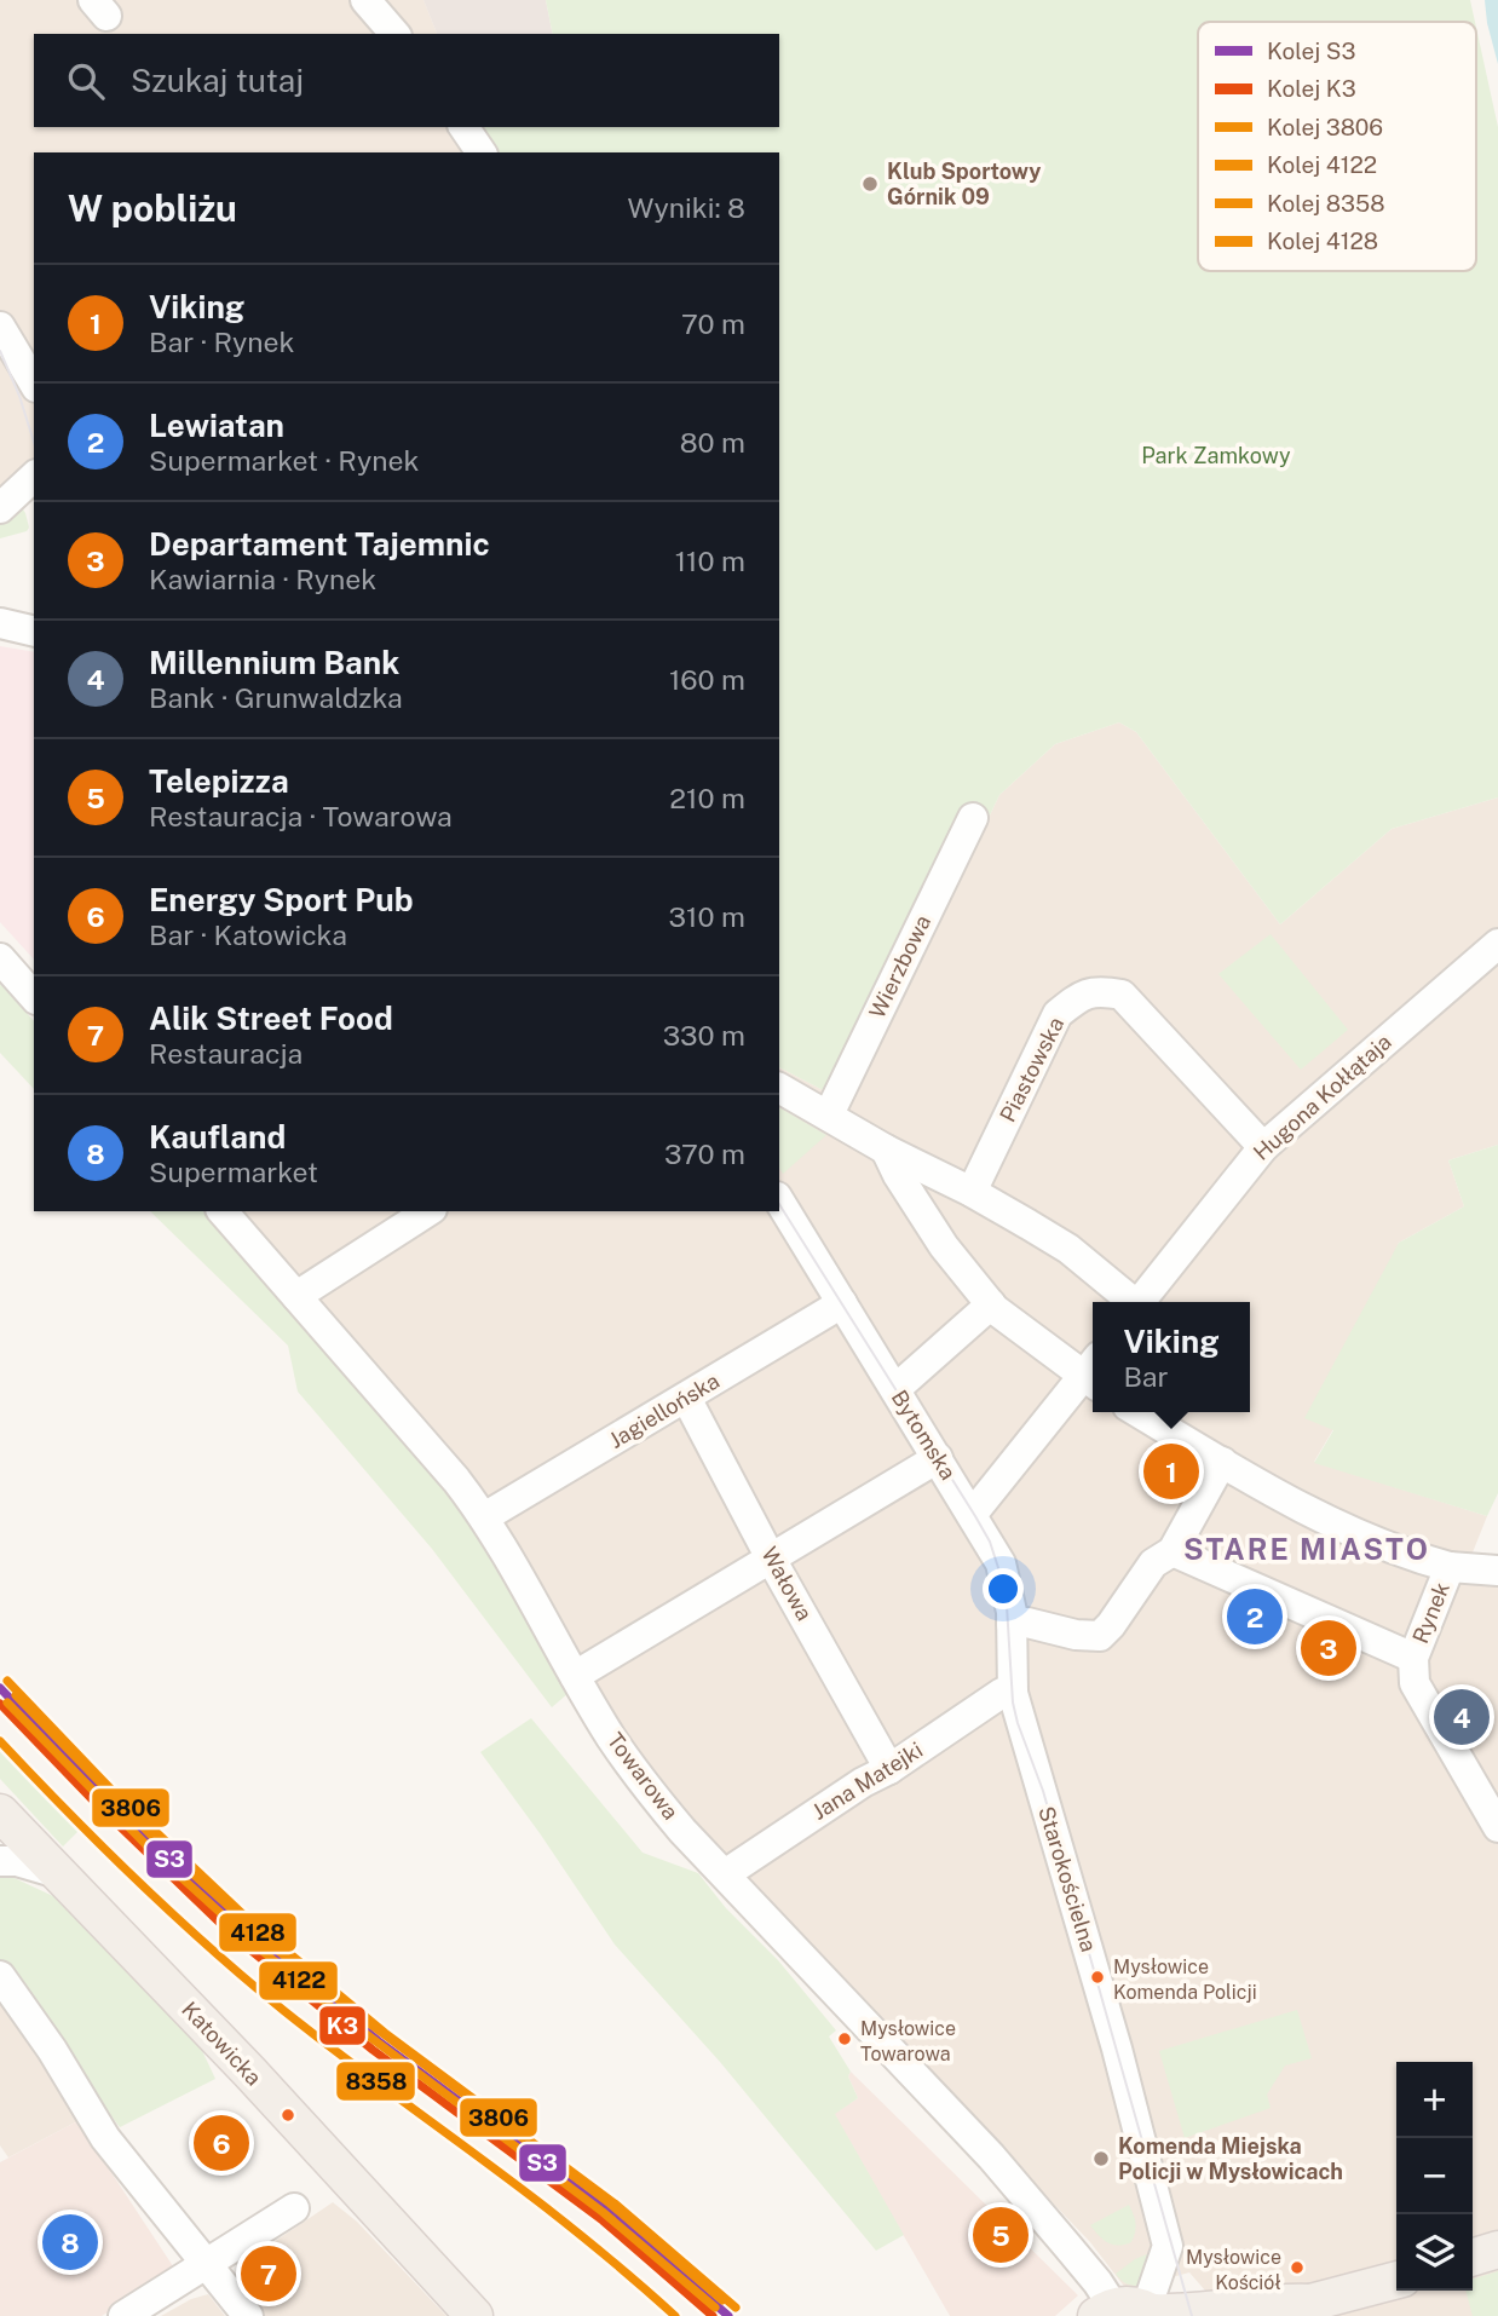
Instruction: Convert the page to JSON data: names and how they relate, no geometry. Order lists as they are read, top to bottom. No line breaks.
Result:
{"streets":{"main road":["Katowicka"],"street":["Wierzbowa","Piastowska","Hugona Kołłątaja","Jagiellońska","Bytomska","Wałowa","Rynek","Towarowa","Jana Matejki","Starokościelna"]},"crossings":[["Piastowska","Hugona Kołłątaja"],["Jagiellońska","Bytomska"],["Jagiellońska","Wałowa"],["Jagiellońska","Towarowa"],["Bytomska","Jana Matejki"],["Bytomska","Starokościelna"],["Wałowa","Jana Matejki"],["Towarowa","Jana Matejki"],["Towarowa","Starokościelna"],["Jana Matejki","Starokościelna"]],"districts":["STARE MIASTO"],"parks":["Park Zamkowy"],"places":["Klub Sportowy Górnik 09","Mysłowice Komenda Policji","Mysłowice Towarowa","Komenda Miejska Policji w Mysłowicach","Mysłowice Kościół"],"lines":["rail line 3806","rail line S3","rail line 4128","rail line 4122","rail line K3","rail line 8358"],"legend":["Kolej S3","Kolej K3","Kolej 3806","Kolej 4122","Kolej 8358","Kolej 4128"],"page":{"search":"Szukaj tutaj","heading":["W pobliżu","Wyniki: 8"],"list":[{"mark":"1","name":"Viking","note":"Bar · Rynek","value":"70 m"},{"mark":"2","name":"Lewiatan","note":"Supermarket · Rynek","value":"80 m"},{"mark":"3","name":"Departament Tajemnic","note":"Kawiarnia · Rynek","value":"110 m"},{"mark":"4","name":"Millennium Bank","note":"Bank · Grunwaldzka","value":"160 m"},{"mark":"5","name":"Telepizza","note":"Restauracja · Towarowa","value":"210 m"},{"mark":"6","name":"Energy Sport Pub","note":"Bar · Katowicka","value":"310 m"},{"mark":"7","name":"Alik Street Food","note":"Restauracja","value":"330 m"},{"mark":"8","name":"Kaufland","note":"Supermarket","value":"370 m"}],"popup":["Viking","Bar"],"pins":["1","2","3","4","6","5","8","7"],"map_buttons":["+","−"]}}
